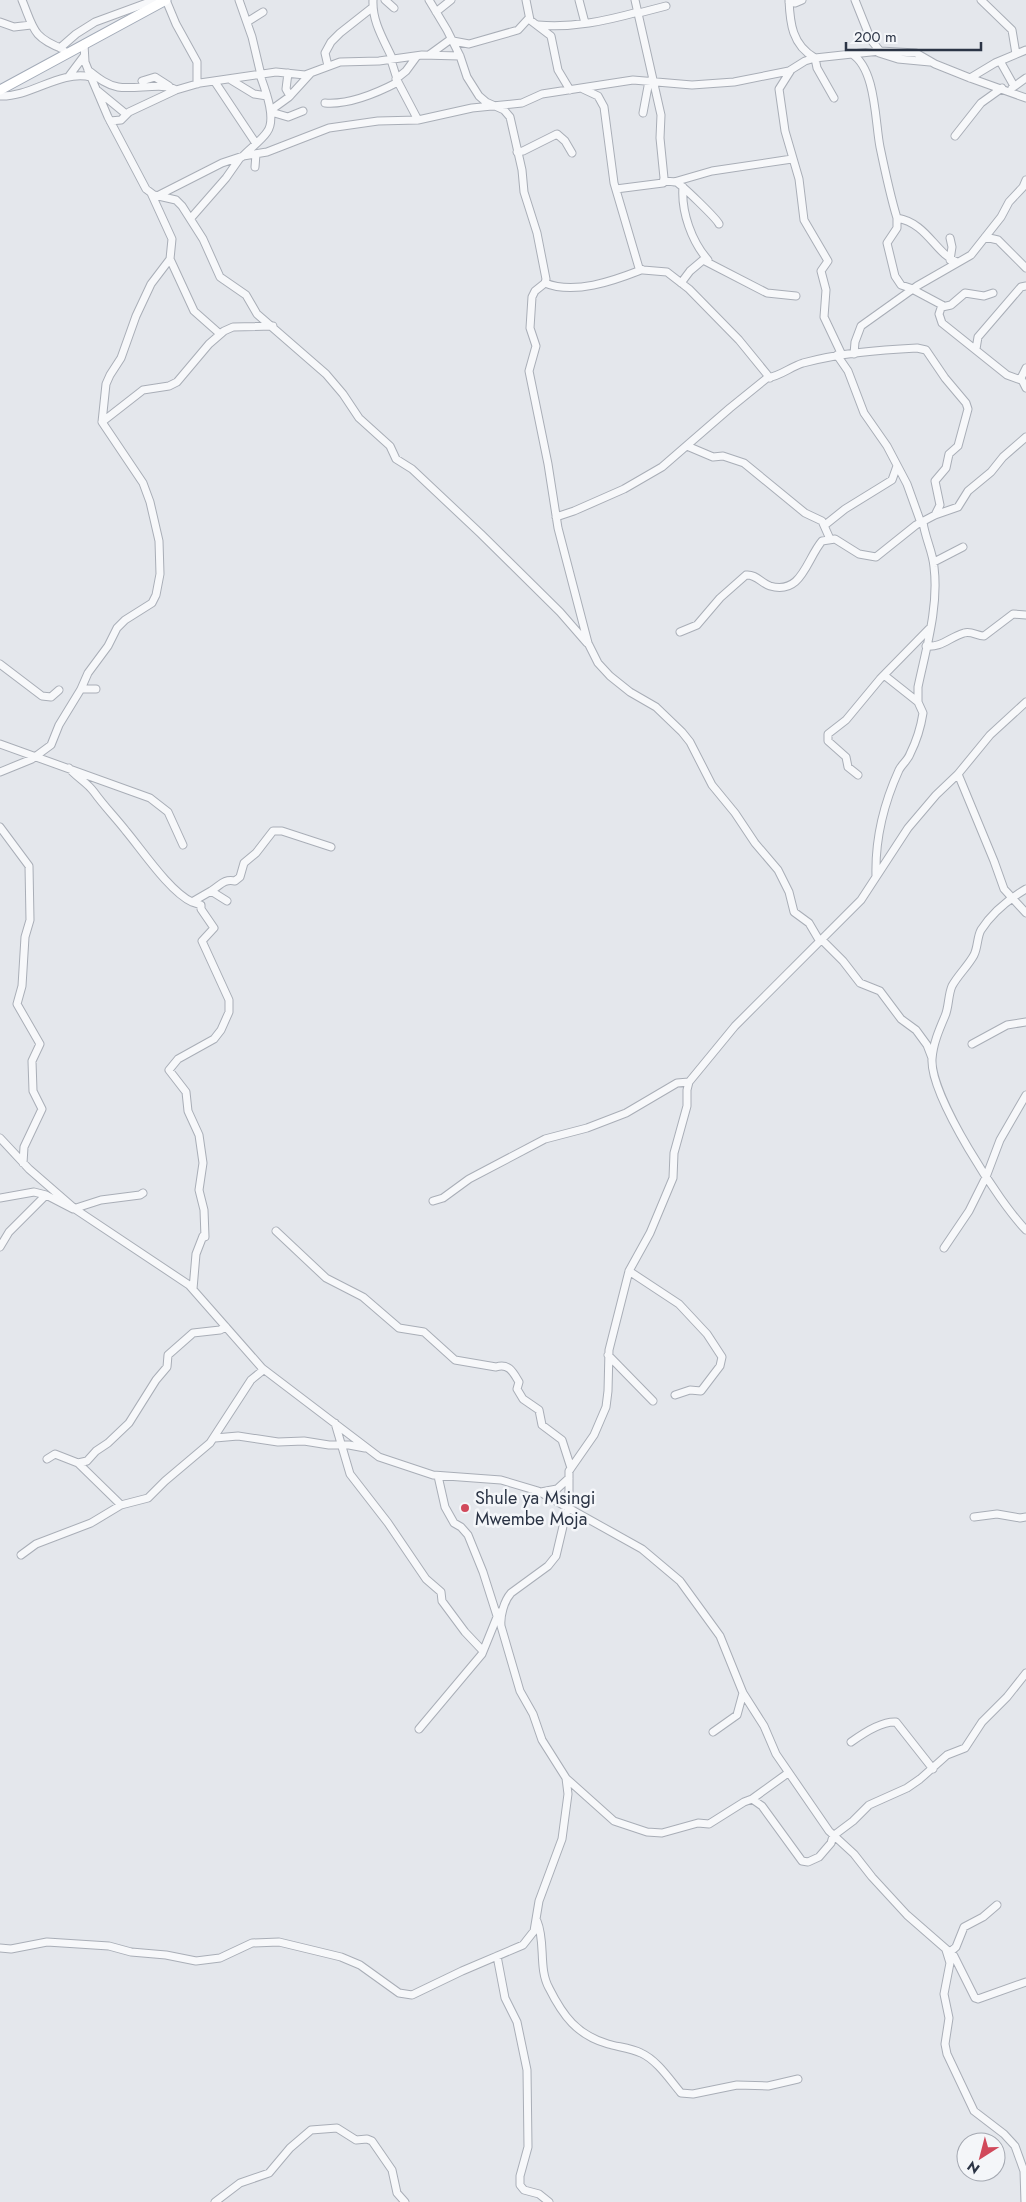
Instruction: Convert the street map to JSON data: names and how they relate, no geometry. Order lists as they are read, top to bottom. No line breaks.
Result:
{"places":["Shule ya Msingi Mwembe Moja"],"scale_bar":"200 m","north":"bottom left"}
